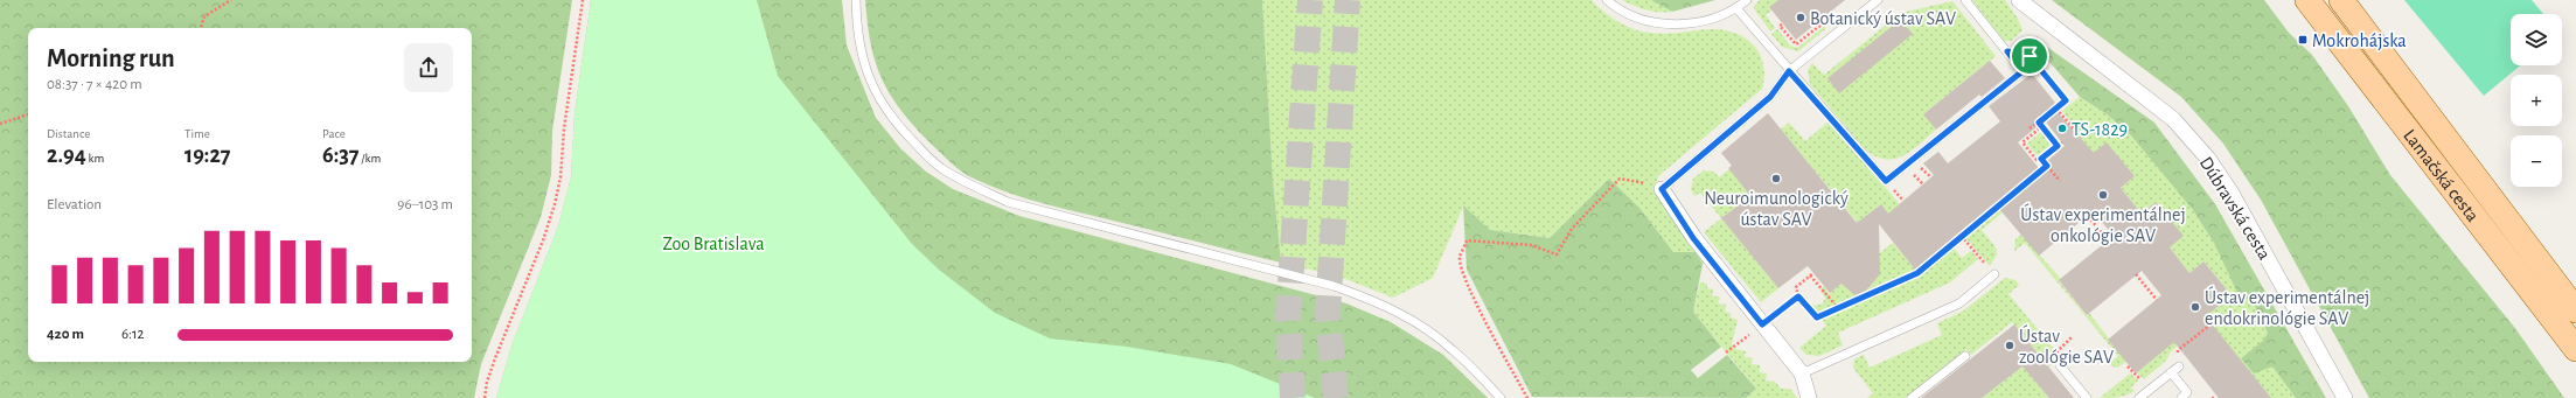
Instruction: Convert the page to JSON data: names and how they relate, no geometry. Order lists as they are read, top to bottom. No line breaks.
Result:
{"streets":{"main road":["Lamačská cesta"],"street":["Dúbravská cesta"]},"parks":["Zoo Bratislava"],"places":{"other":["Botanický ústav SAV","TS-1829","Neuroimunologický ústav SAV","Ústav experimentálnej onkológie SAV","Ústav experimentálnej endokrinológie SAV","Ústav zoológie SAV"],"transit":["Mokrohájska"]},"page":{"map_buttons":["+","−"],"heading":["Morning run","08:37 · 7 × 420 m"],"stats":[["Distance","2.94 km"],["Time","19:27"],["Pace","6:37 /km"]],"chart":["Elevation","96–103 m"],"list":[{"name":"420 m","note":"6:12"}]}}
